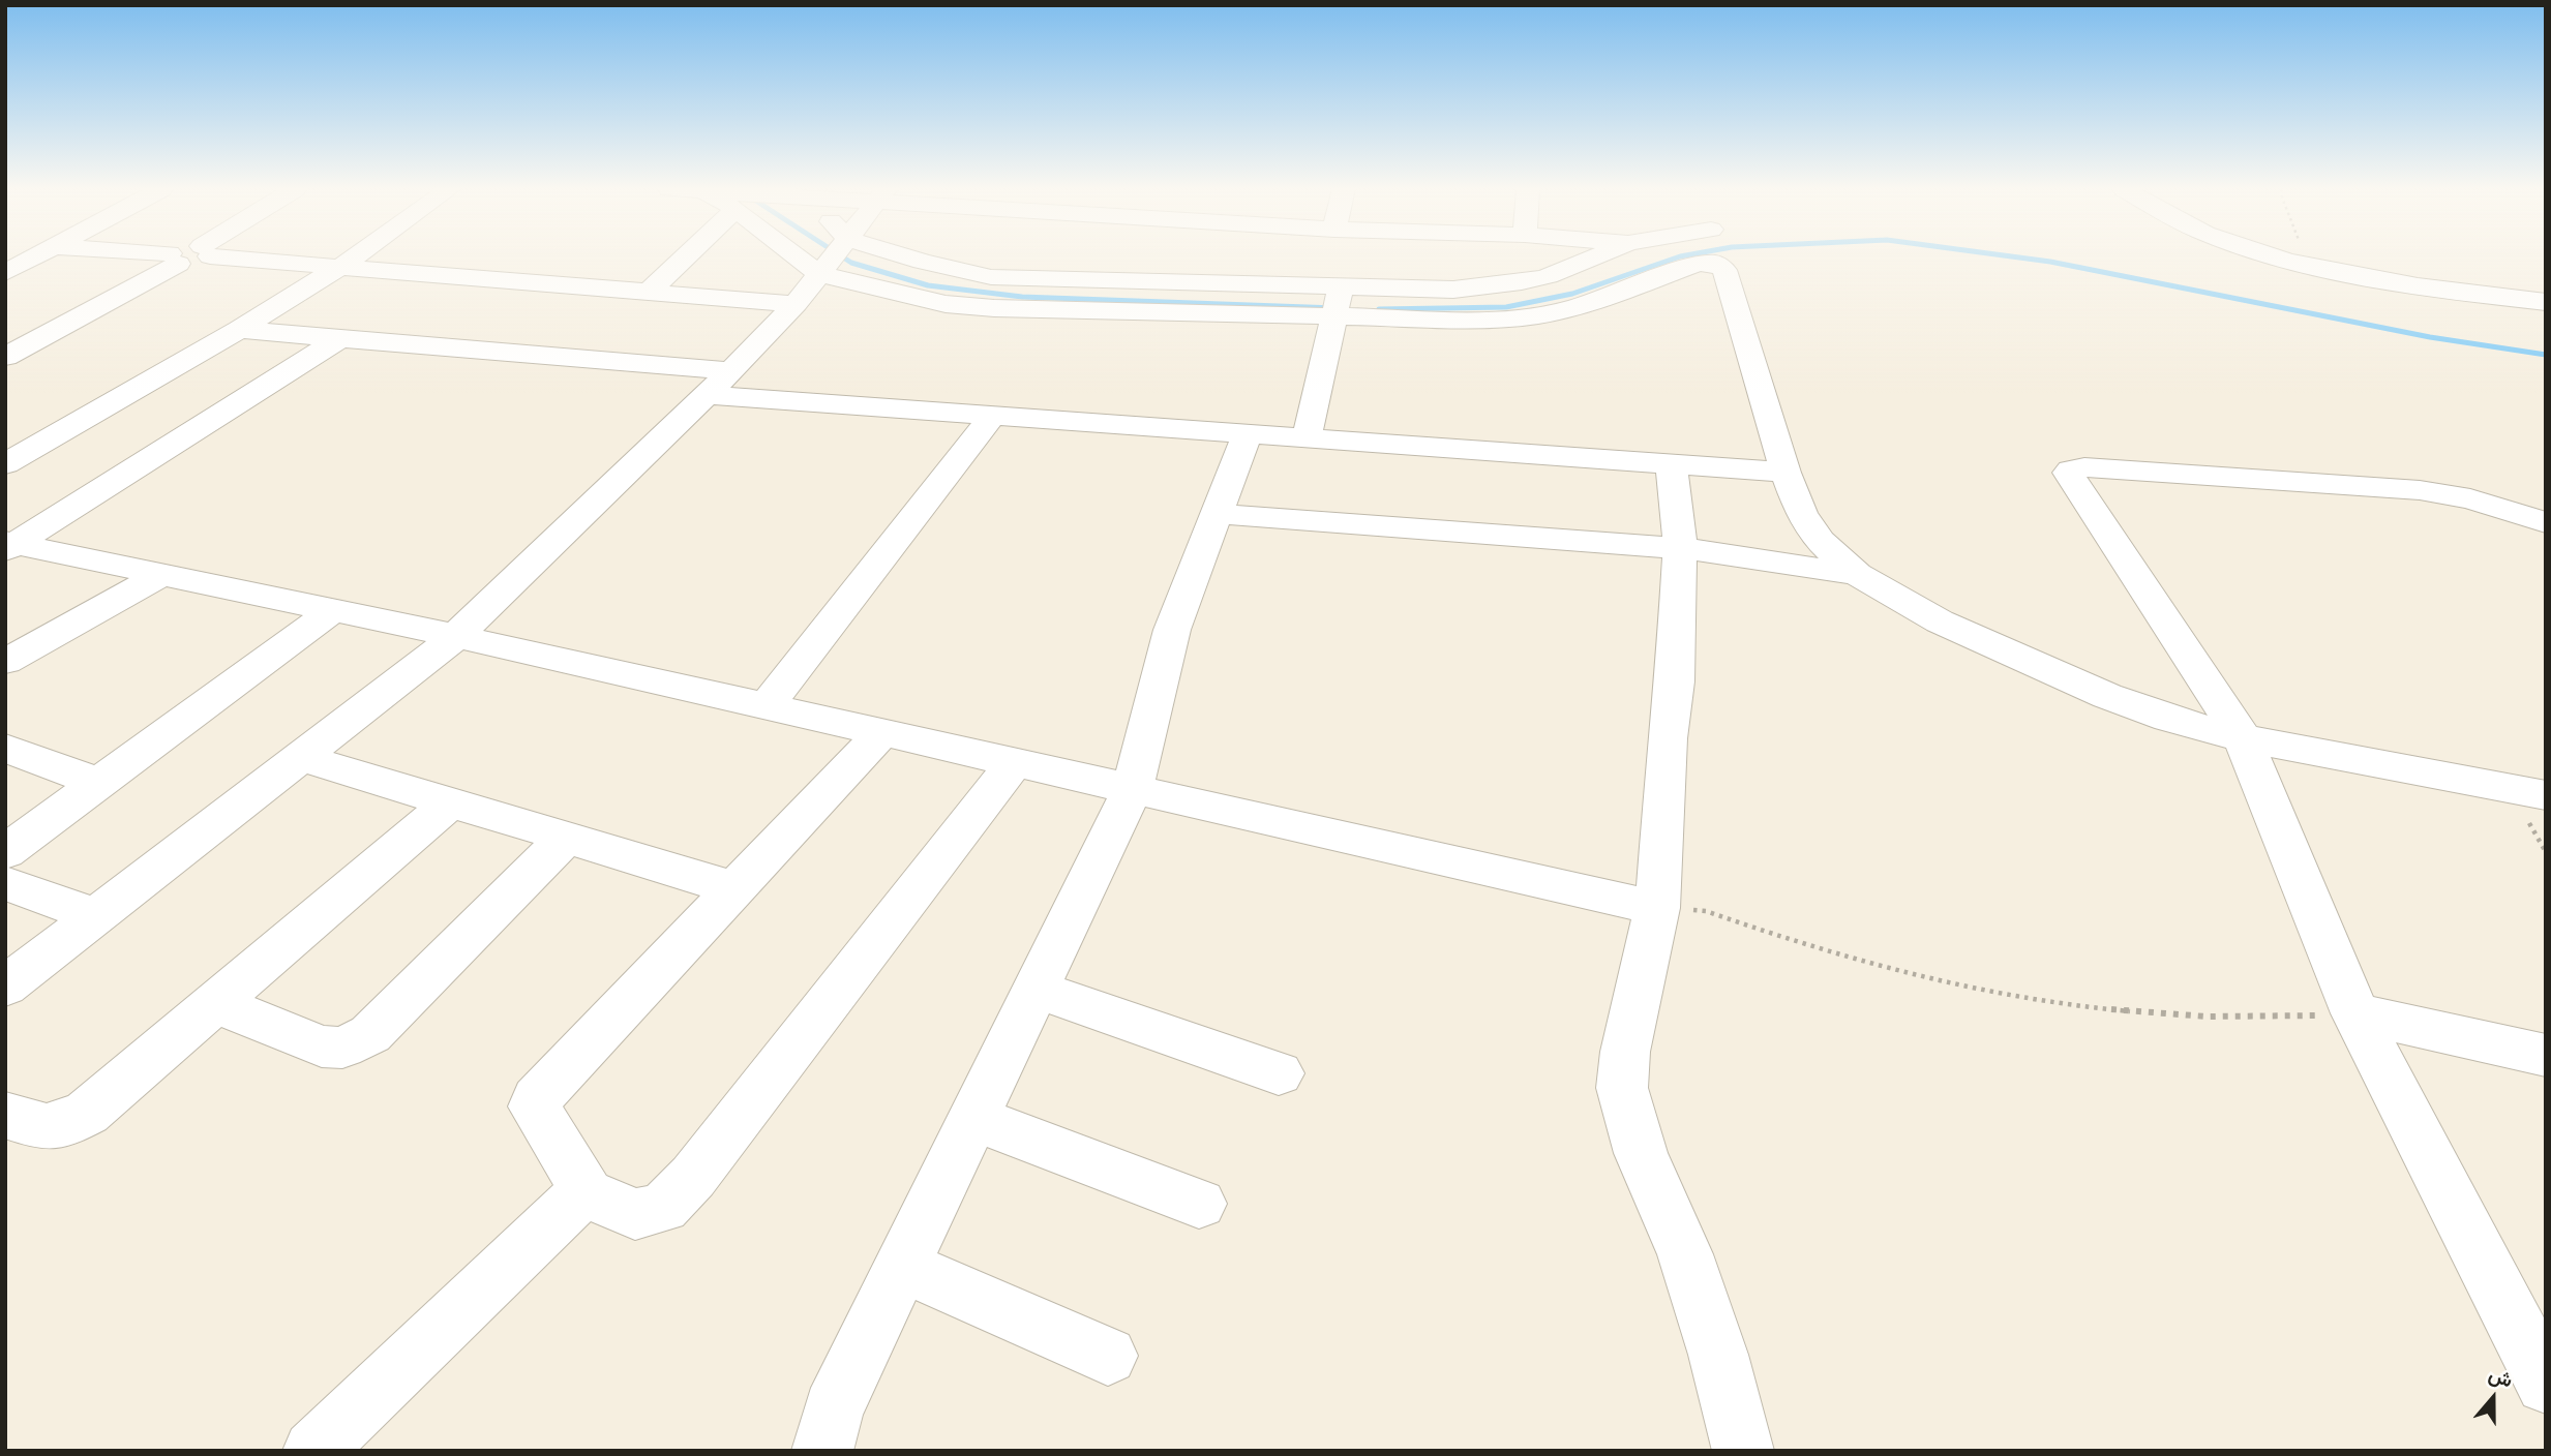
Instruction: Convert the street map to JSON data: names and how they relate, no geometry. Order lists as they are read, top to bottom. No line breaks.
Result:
{"north":"top"}
